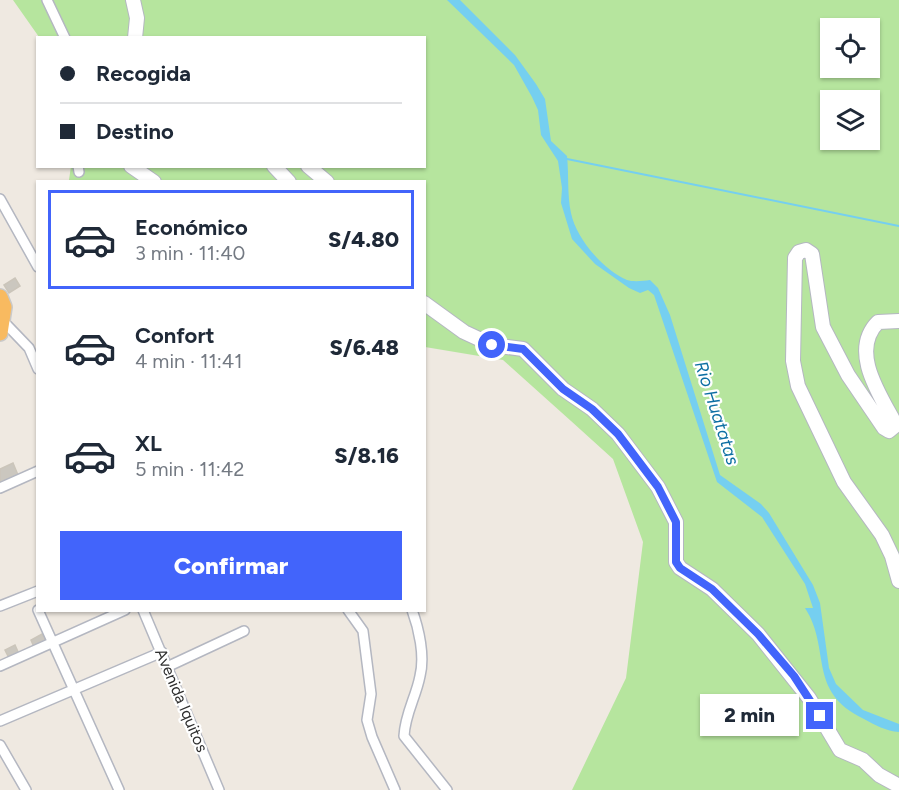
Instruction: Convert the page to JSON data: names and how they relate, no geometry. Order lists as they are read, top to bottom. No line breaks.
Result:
{"streets":{"street":["Avenida Iquitos"]},"water":["Rio Huatatas"],"page":{"banner":["Recogida","Destino"],"list":[{"name":"Económico","note":"3 min · 11:40","value":"S/4.80"},{"name":"Confort","note":"4 min · 11:41","value":"S/6.48"},{"name":"XL","note":"5 min · 11:42","value":"S/8.16"}],"buttons":"Confirmar","bubble":"2 min"}}
